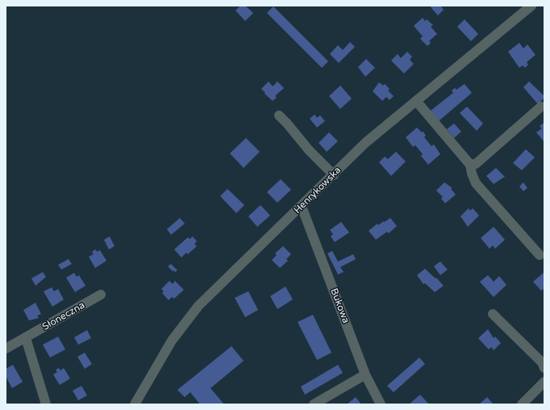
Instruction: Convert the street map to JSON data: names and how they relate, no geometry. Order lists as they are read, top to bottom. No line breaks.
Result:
{"streets":{"street":["Henrykowska","Bukowa","Słoneczna"]},"crossings":[["Henrykowska","Bukowa"]]}
